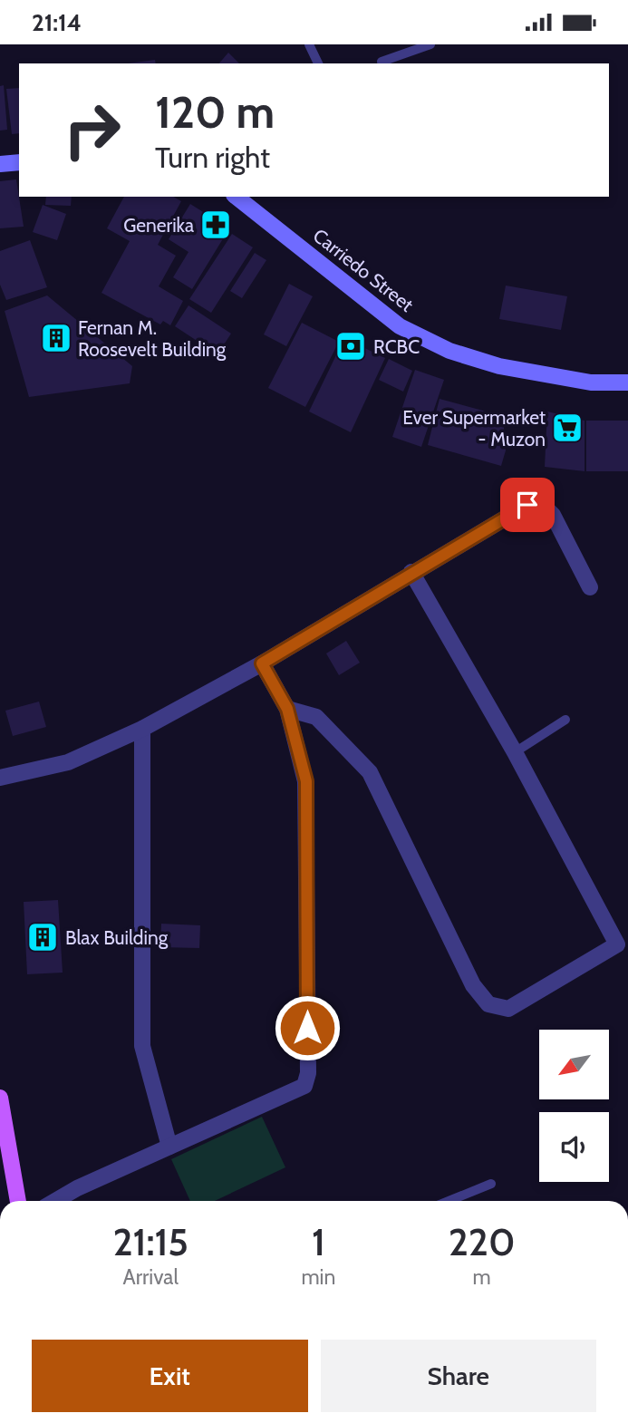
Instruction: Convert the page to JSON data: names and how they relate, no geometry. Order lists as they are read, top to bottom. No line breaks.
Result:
{"streets":{"main road":["Carriedo Street"]},"places":{"pharmacy":["Generika"],"building":["Fernan M. Roosevelt Building","Blax Building"],"bank":["RCBC"],"supermarket":["Ever Supermarket - Muzon"]},"north":"bottom left","page":{"status":"21:14","turn":["120 m","Turn right"],"eta":["21:15","Arrival","1","min","220","m"],"buttons":["Exit","Share"]}}
